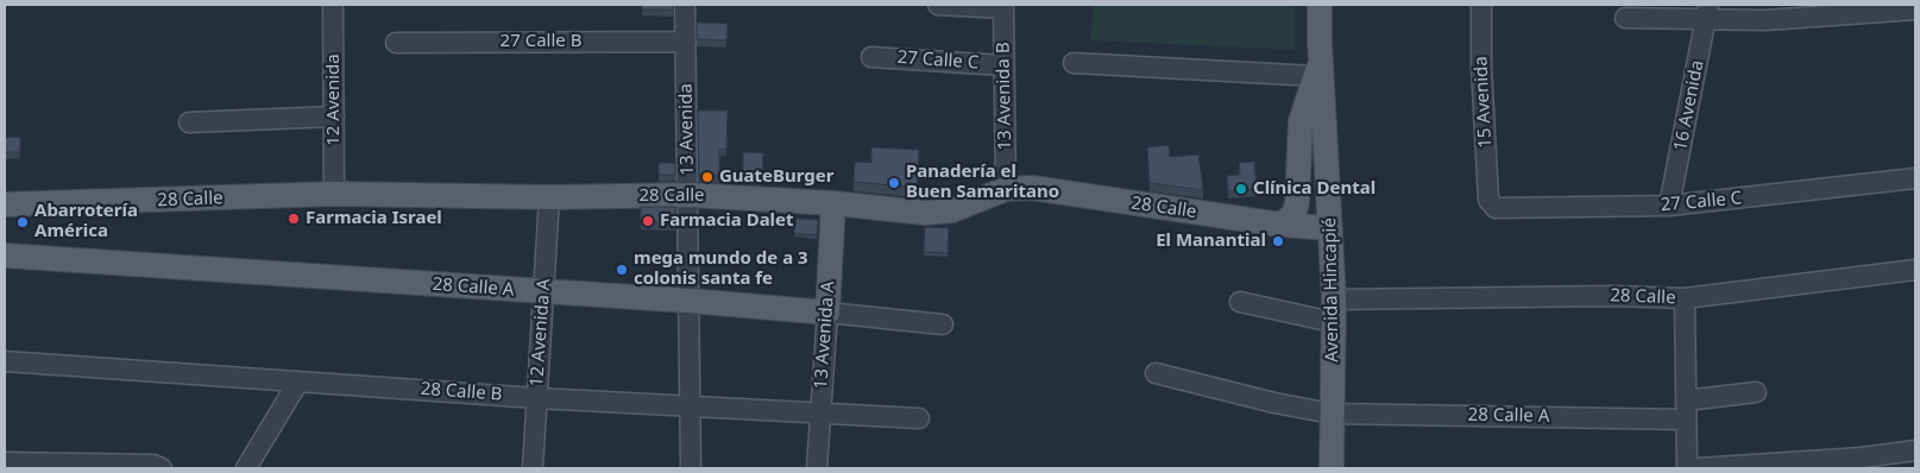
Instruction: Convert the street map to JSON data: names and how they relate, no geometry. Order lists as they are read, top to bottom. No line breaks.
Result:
{"streets":{"main road":["28 Calle","28 Calle A","Avenida Hincapié","13 Avenida A"],"street":["27 Calle B","27 Calle C","13 Avenida B","12 Avenida","15 Avenida","16 Avenida","13 Avenida","12 Avenida A","28 Calle B"]},"crossings":[["27 Calle B","13 Avenida"],["27 Calle C","13 Avenida B"],["27 Calle C","15 Avenida"],["27 Calle C","16 Avenida"],["13 Avenida B","28 Calle"],["12 Avenida","28 Calle"],["13 Avenida","28 Calle"],["13 Avenida","28 Calle A"],["13 Avenida","28 Calle B"],["28 Calle","Avenida Hincapié"],["28 Calle","12 Avenida A"],["28 Calle","13 Avenida A"],["28 Calle A","Avenida Hincapié"],["28 Calle A","12 Avenida A"],["28 Calle A","13 Avenida A"],["12 Avenida A","28 Calle B"],["13 Avenida A","28 Calle B"]],"places":["GuateBurger","Panadería el Buen Samaritano","Clínica Dental","Farmacia Israel","Farmacia Dalet","Abarrotería América","El Manantial","mega mundo de a 3 colonis santa fe"]}
